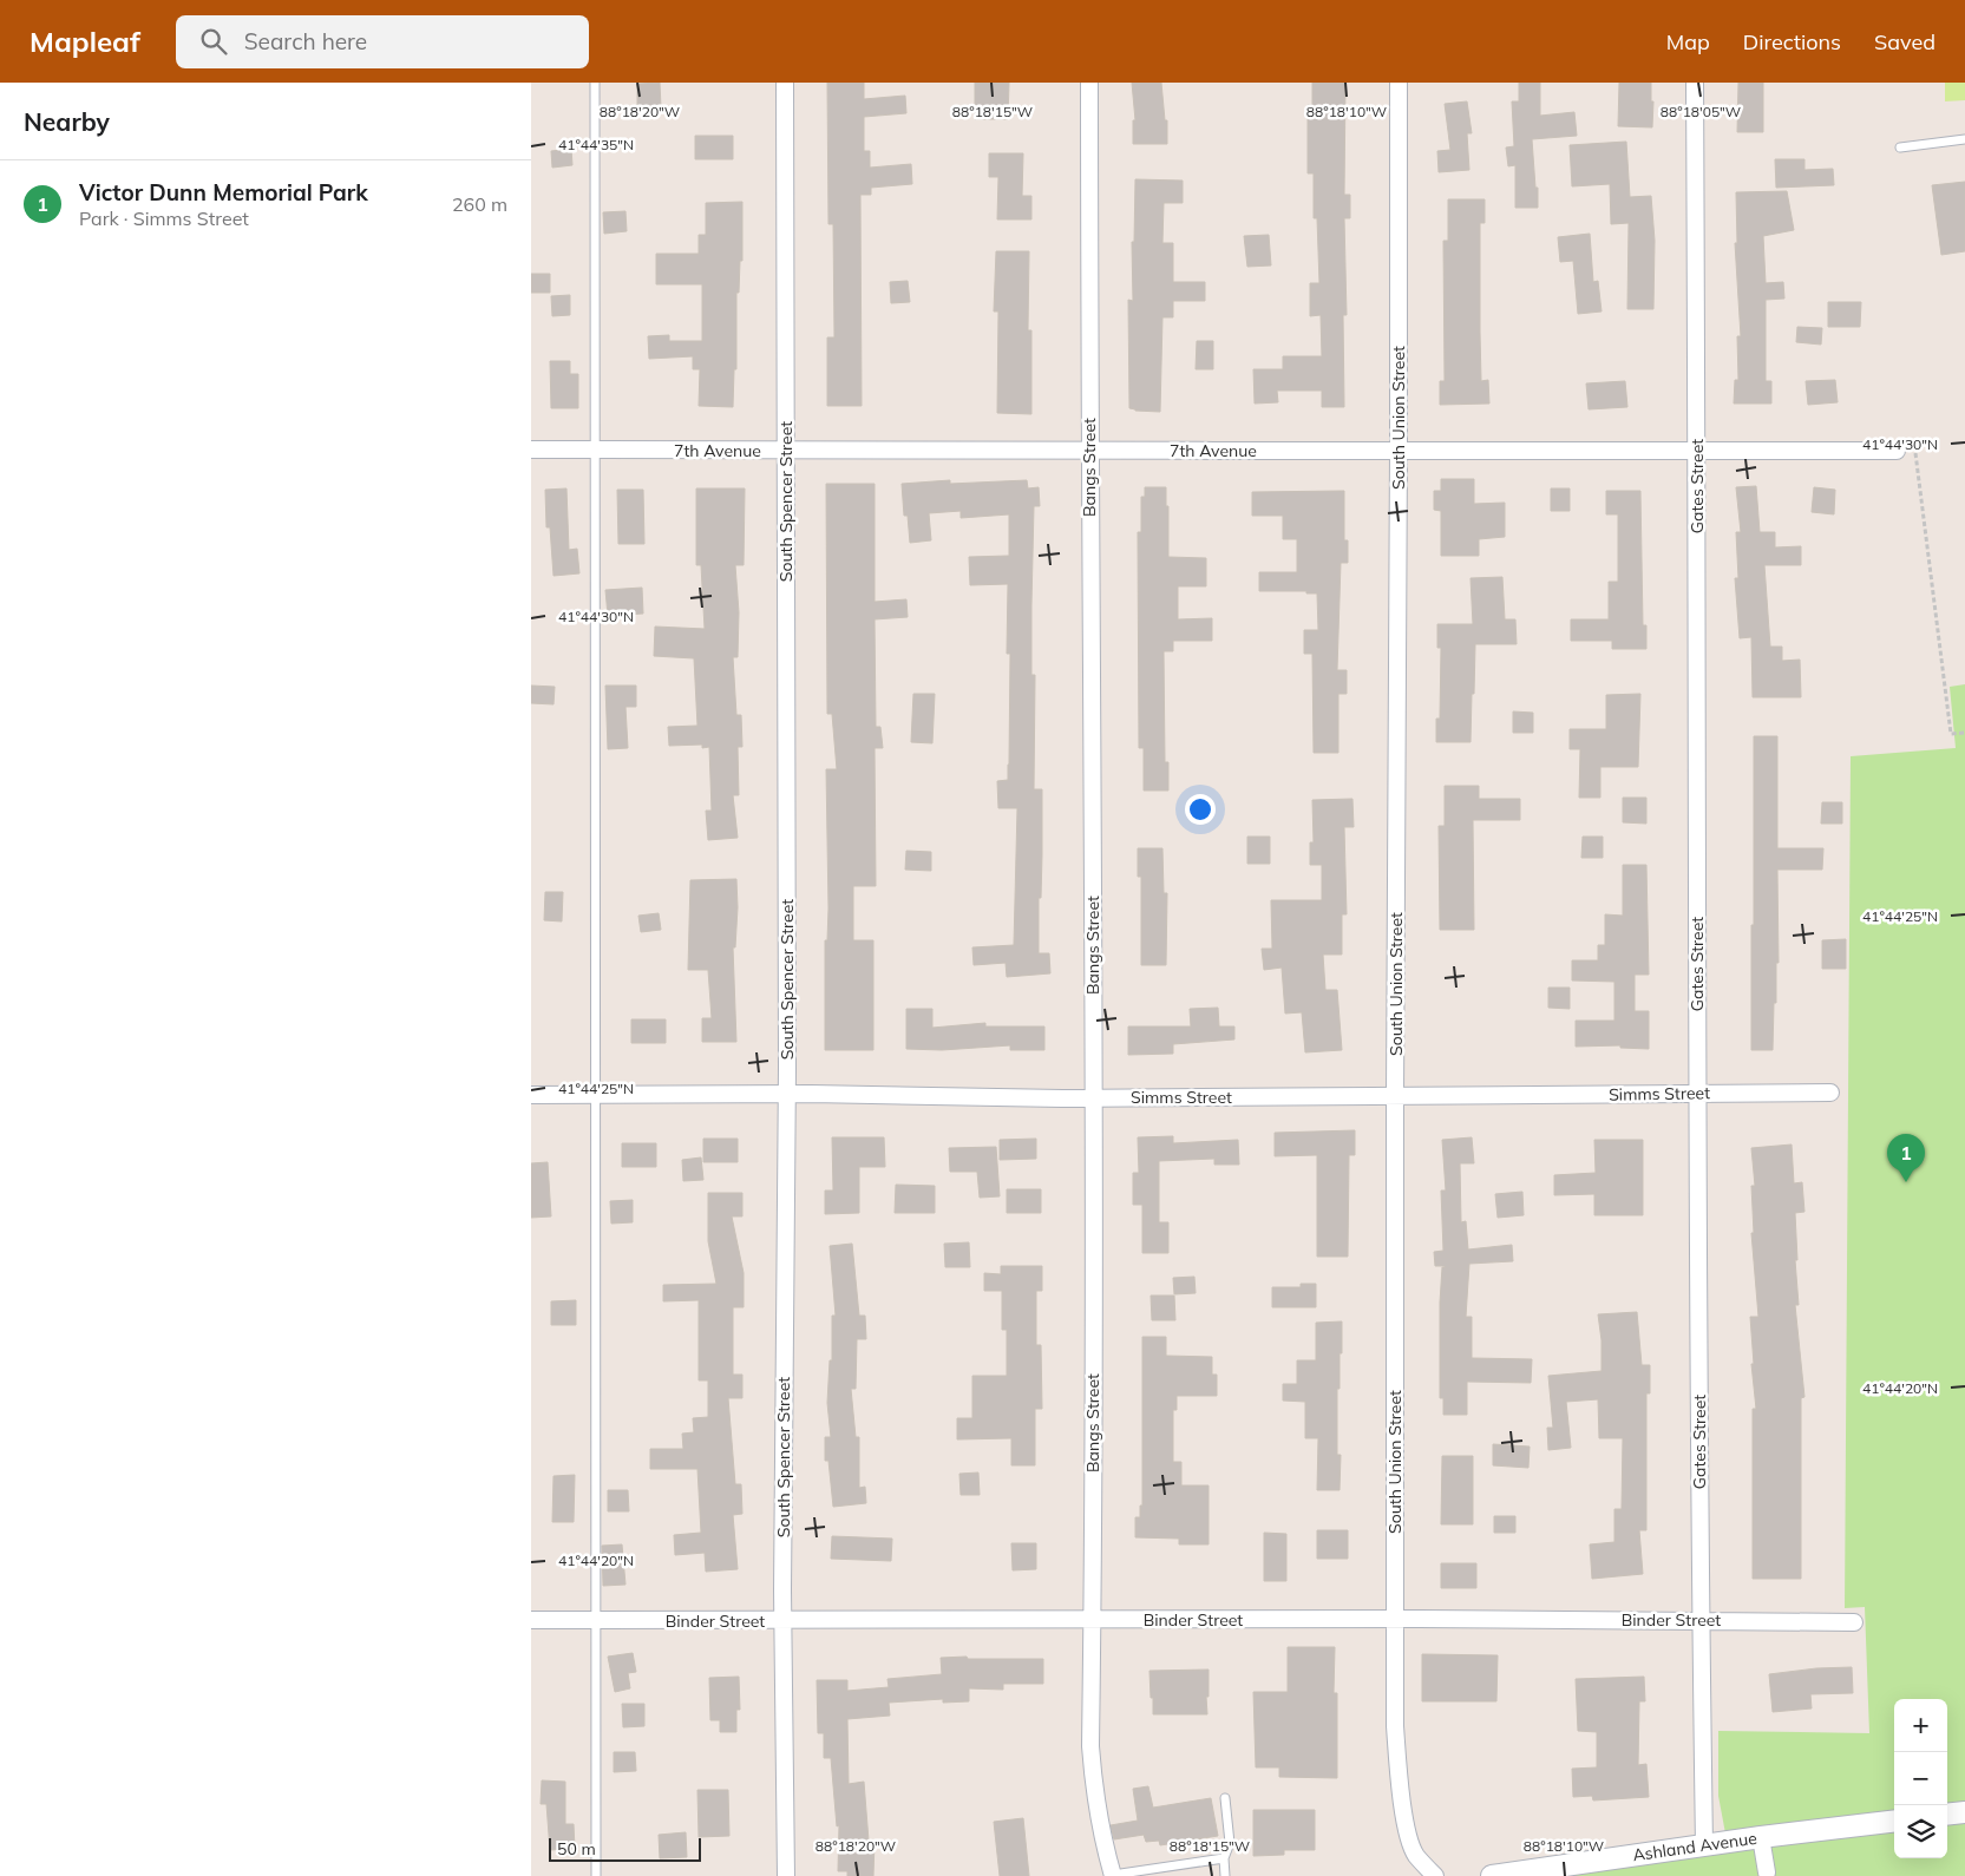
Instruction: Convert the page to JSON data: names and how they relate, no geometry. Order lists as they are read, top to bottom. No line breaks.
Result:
{"streets":{"street":["South Union Street","7th Avenue","Bangs Street","Gates Street","South Spencer Street","Simms Street","Binder Street","Ashland Avenue"]},"crossings":[["South Union Street","7th Avenue"],["South Union Street","Simms Street"],["South Union Street","Binder Street"],["7th Avenue","Bangs Street"],["7th Avenue","Gates Street"],["7th Avenue","South Spencer Street"],["Bangs Street","Simms Street"],["Bangs Street","Binder Street"],["Gates Street","Simms Street"],["Gates Street","Binder Street"],["Gates Street","Ashland Avenue"],["South Spencer Street","Simms Street"],["South Spencer Street","Binder Street"]],"scale_bar":"50 m","page":{"header":"Mapleaf","search":"Search here","nav":["Map","Directions","Saved"],"heading":"Nearby","list":[{"mark":"1","name":"Victor Dunn Memorial Park","note":"Park · Simms Street","value":"260 m"}],"pins":"1","map_buttons":["+","−"],"scale":"50 m"},"coordinates":["88°18'20\"W","88°18'15\"W","88°18'10\"W","88°18'05\"W","41°44'35\"N","41°44'30\"N","41°44'25\"N","41°44'20\"N"]}
